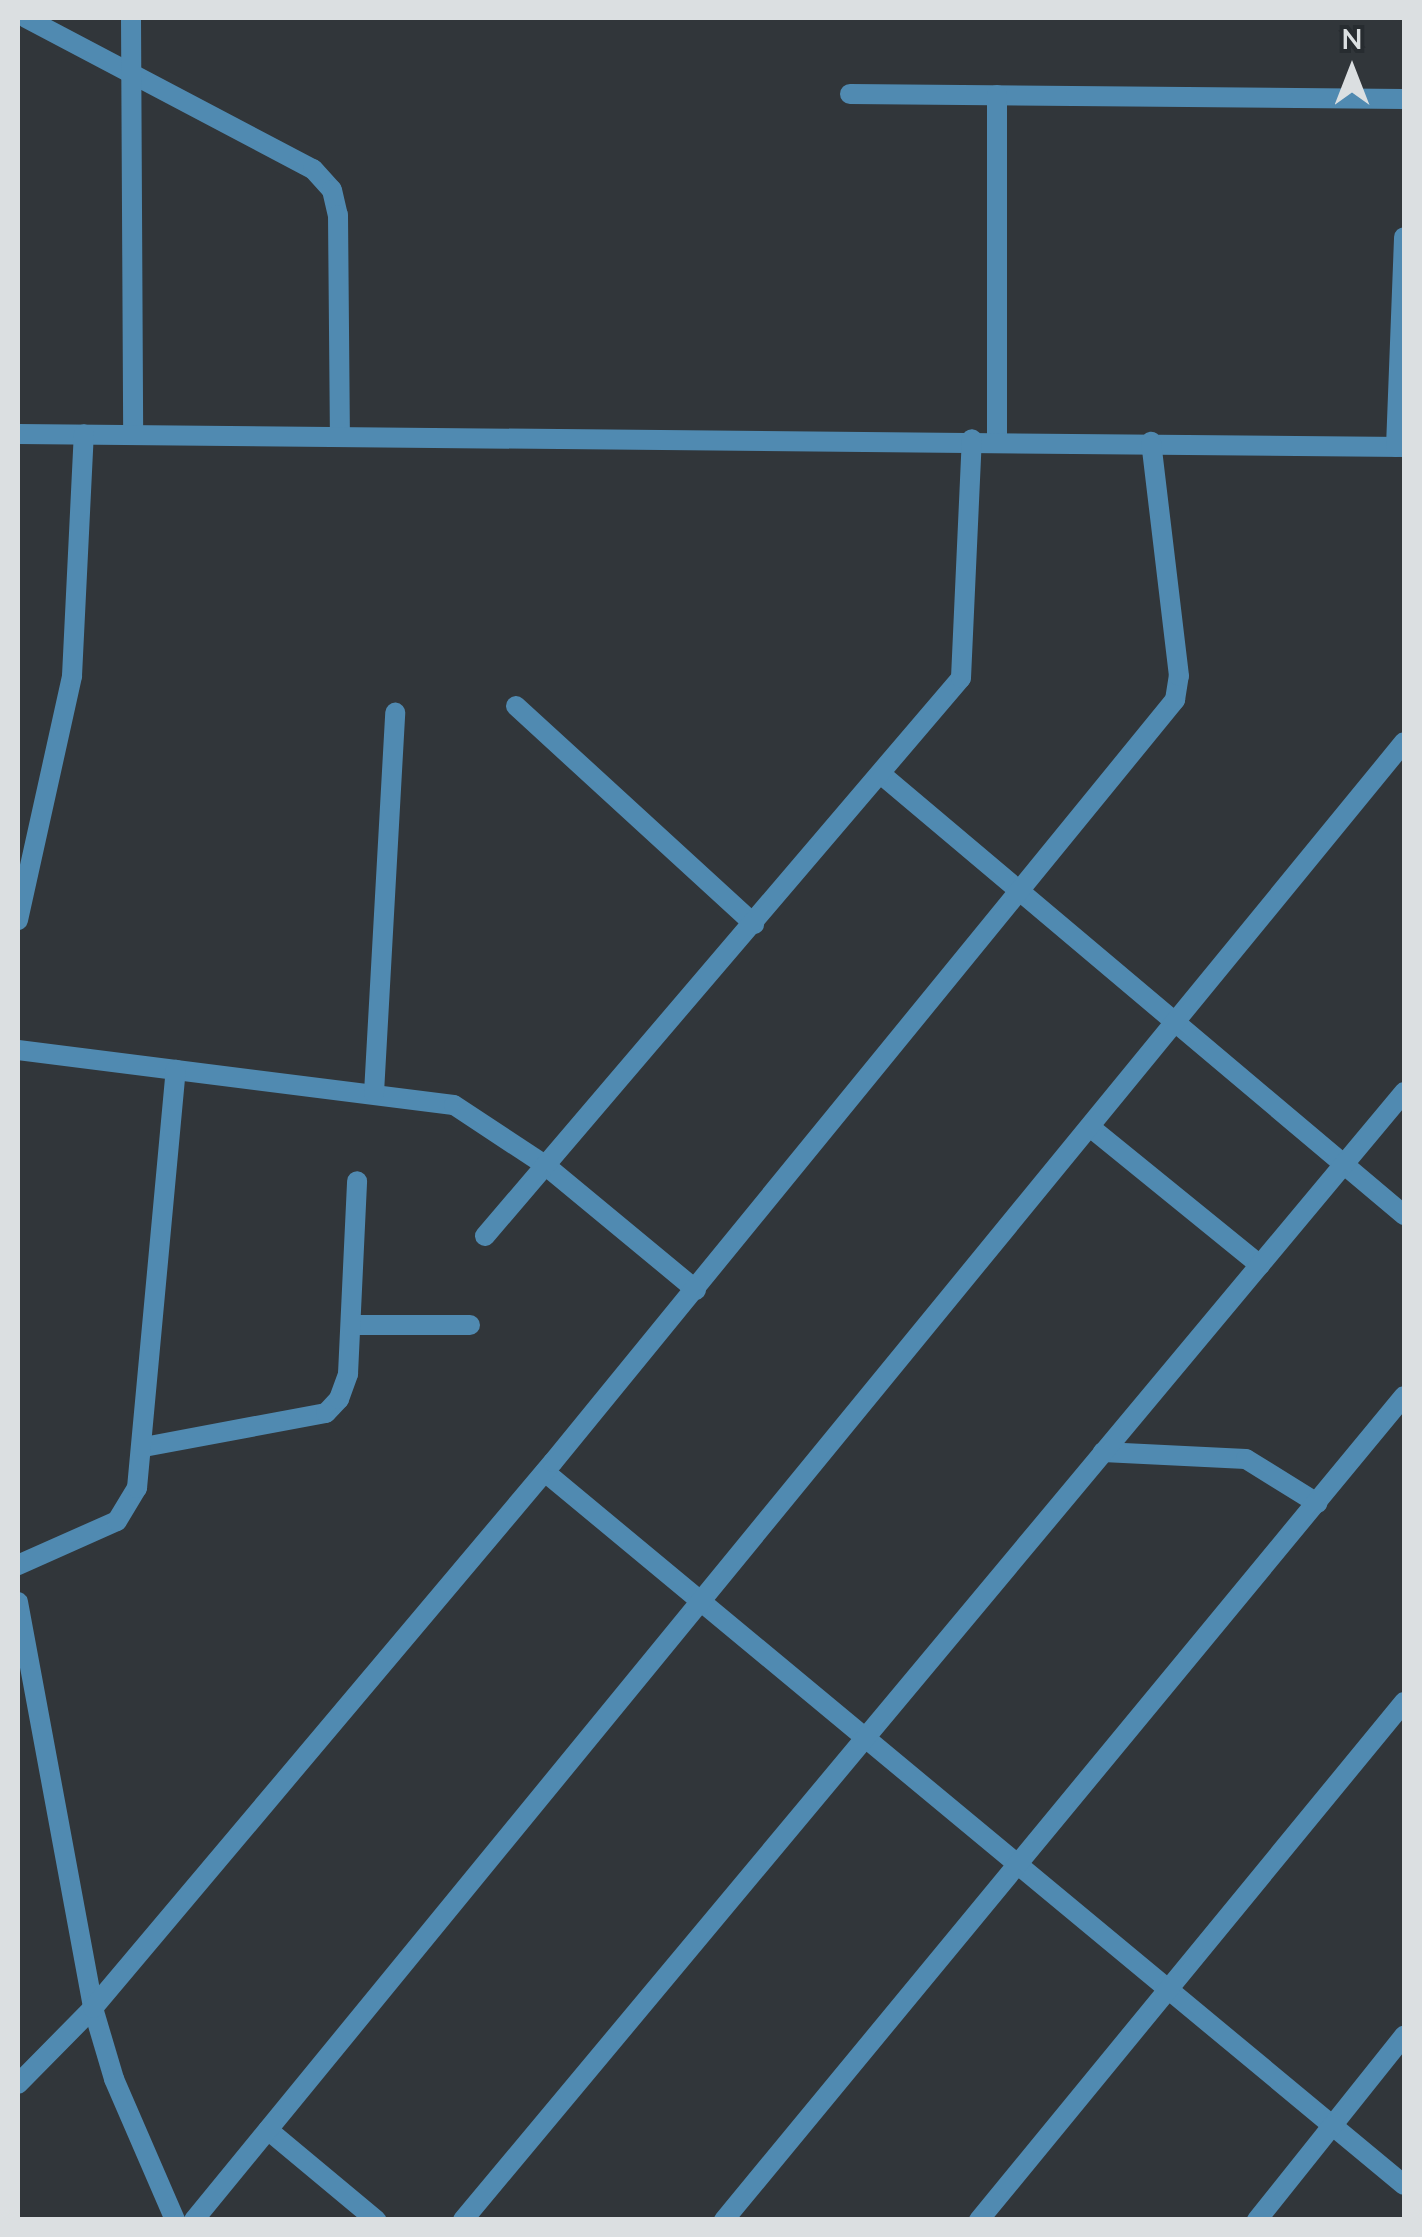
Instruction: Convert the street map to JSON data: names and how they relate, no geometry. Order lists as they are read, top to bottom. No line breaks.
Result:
{"north":"top"}
